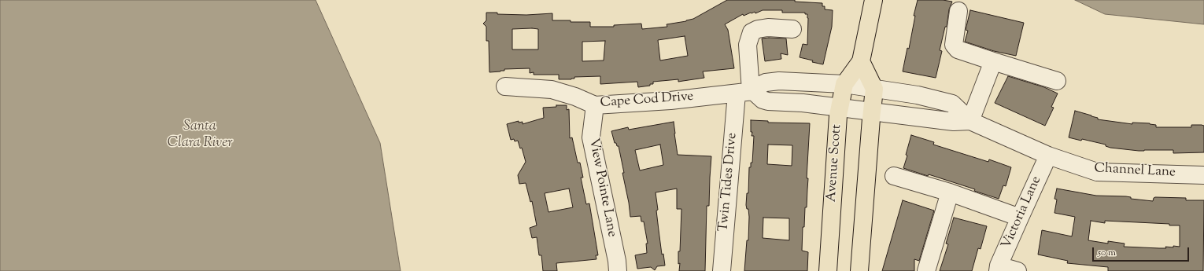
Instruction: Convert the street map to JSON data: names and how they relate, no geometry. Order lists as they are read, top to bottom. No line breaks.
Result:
{"streets":{"main road":["Avenue Scott"],"street":["Cape Cod Drive","Channel Lane","Twin Tides Drive","View Pointe Lane","Victoria Lane"]},"crossings":[["Cape Cod Drive","Avenue Scott"],["Cape Cod Drive","Channel Lane"],["Cape Cod Drive","Twin Tides Drive"],["Cape Cod Drive","View Pointe Lane"],["Channel Lane","Victoria Lane"]],"water":["Santa Clara River"],"scale_bar":"50 m"}
